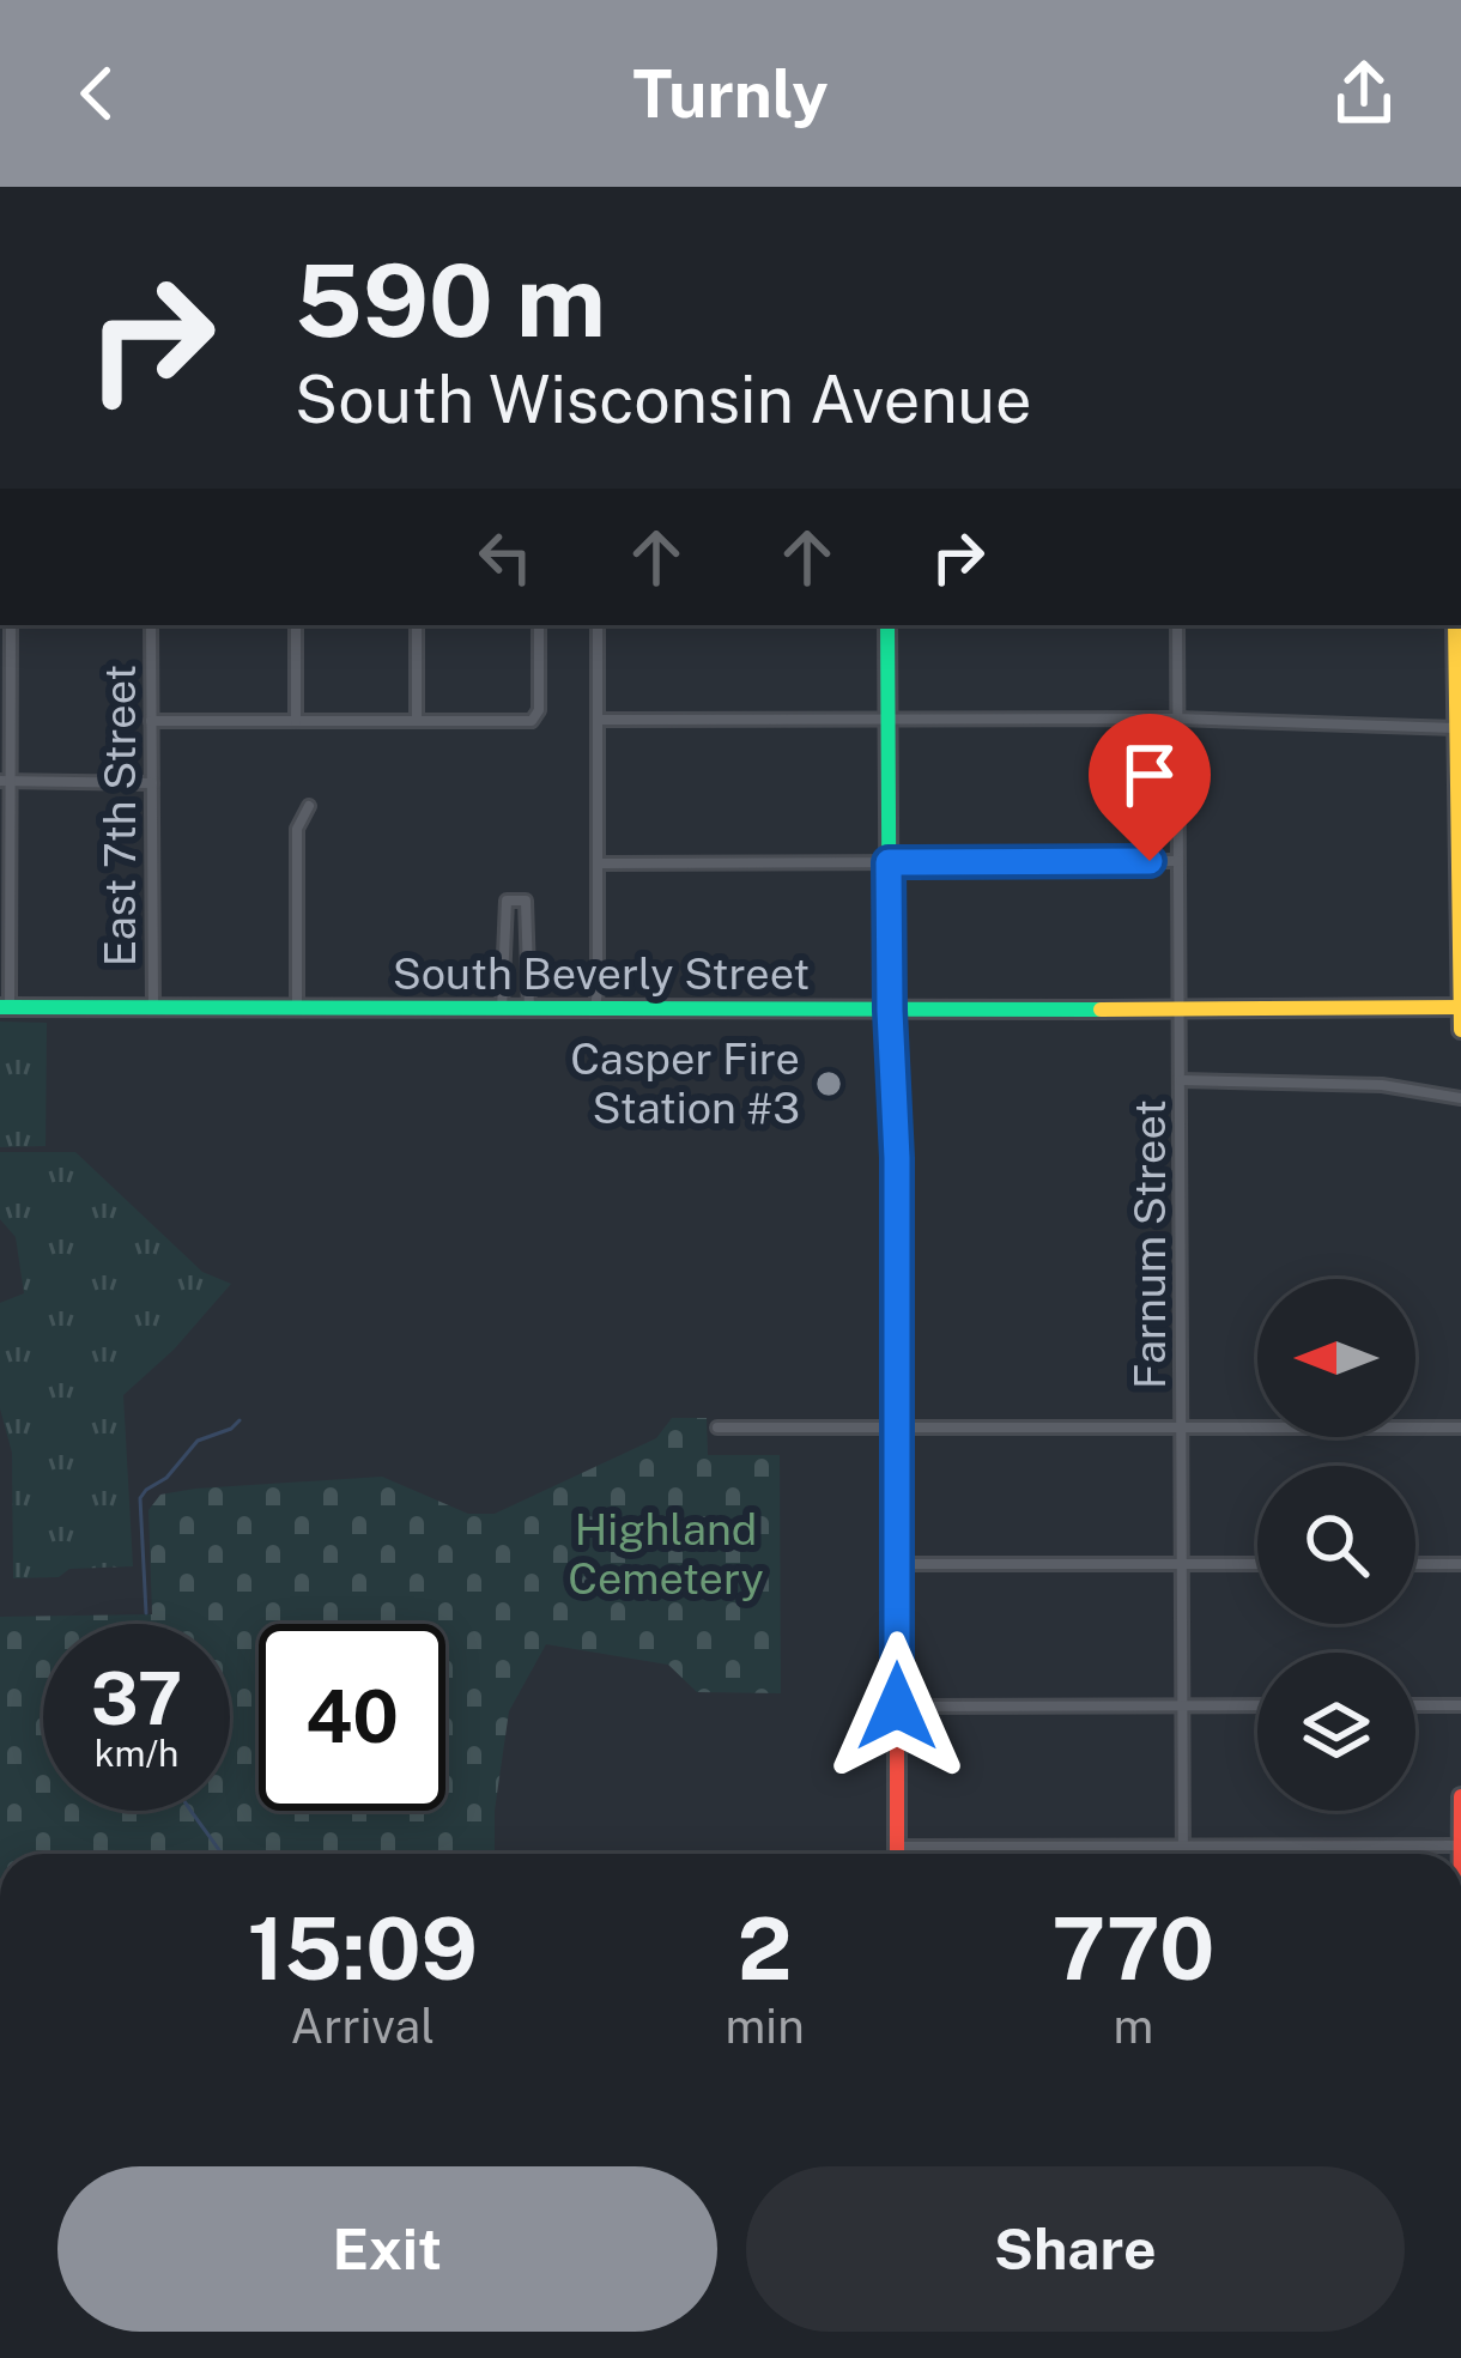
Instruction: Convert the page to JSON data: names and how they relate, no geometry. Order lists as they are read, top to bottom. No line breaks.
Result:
{"streets":{"main road":["South Beverly Street"],"street":["East 7th Street","Farnum Street"]},"crossings":[["East 7th Street","South Beverly Street"],["South Beverly Street","Farnum Street"]],"parks":["Highland Cemetery"],"places":["Casper Fire Station #3"],"north":"left","page":{"header":"Turnly","turn":["590 m","South Wisconsin Avenue"],"speed":"37 km/h","limit":"40","eta":["15:09","Arrival","2","min","770","m"],"buttons":["Exit","Share"]}}
